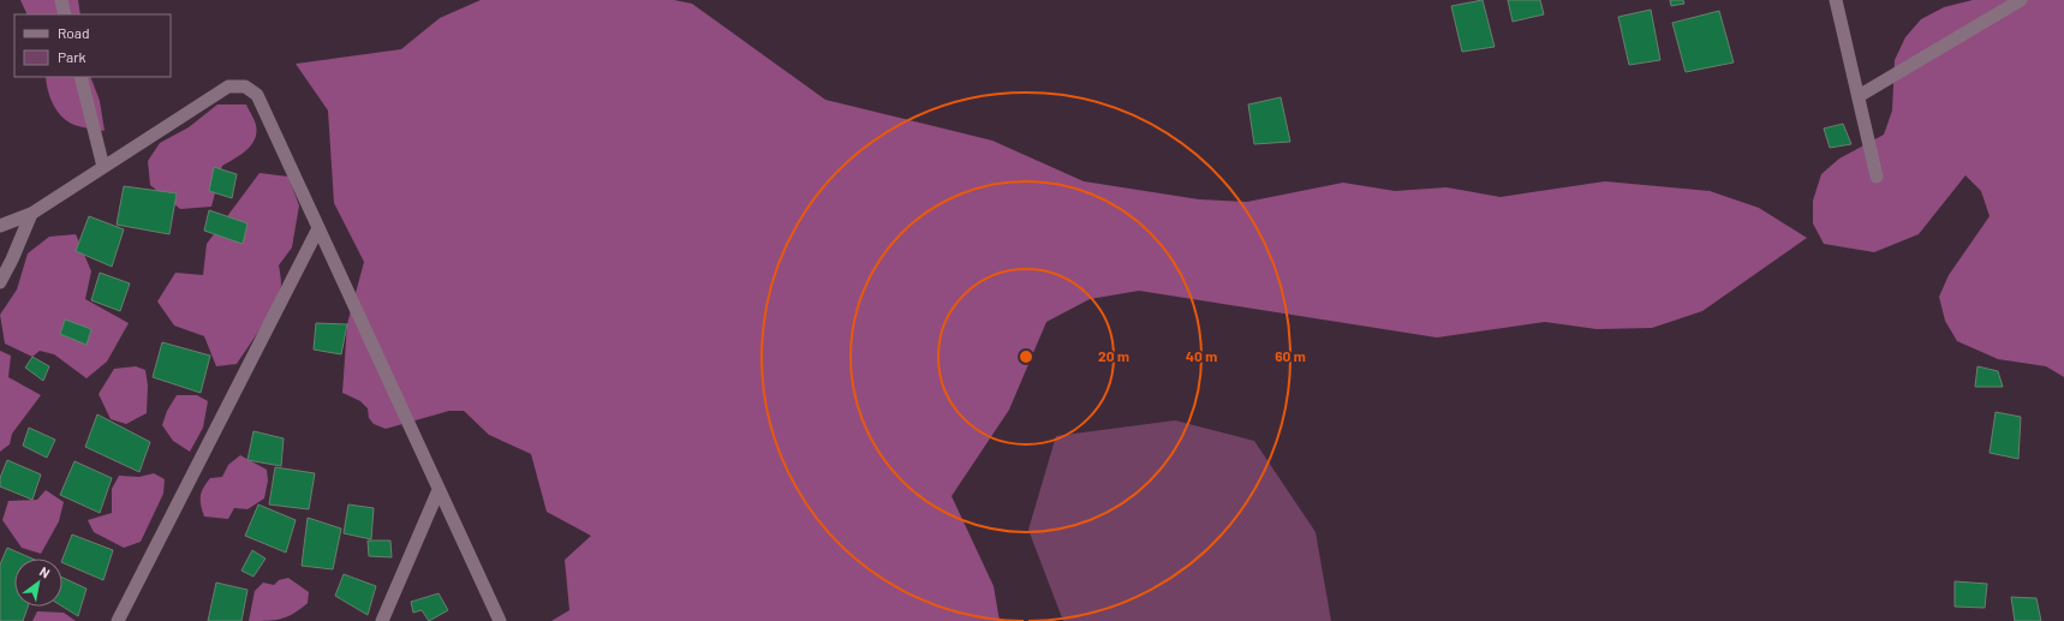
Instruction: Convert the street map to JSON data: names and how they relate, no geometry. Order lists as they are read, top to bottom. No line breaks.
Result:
{"legend":["Road","Park"],"north":"top right","rings":["20 m","40 m","60 m"]}
